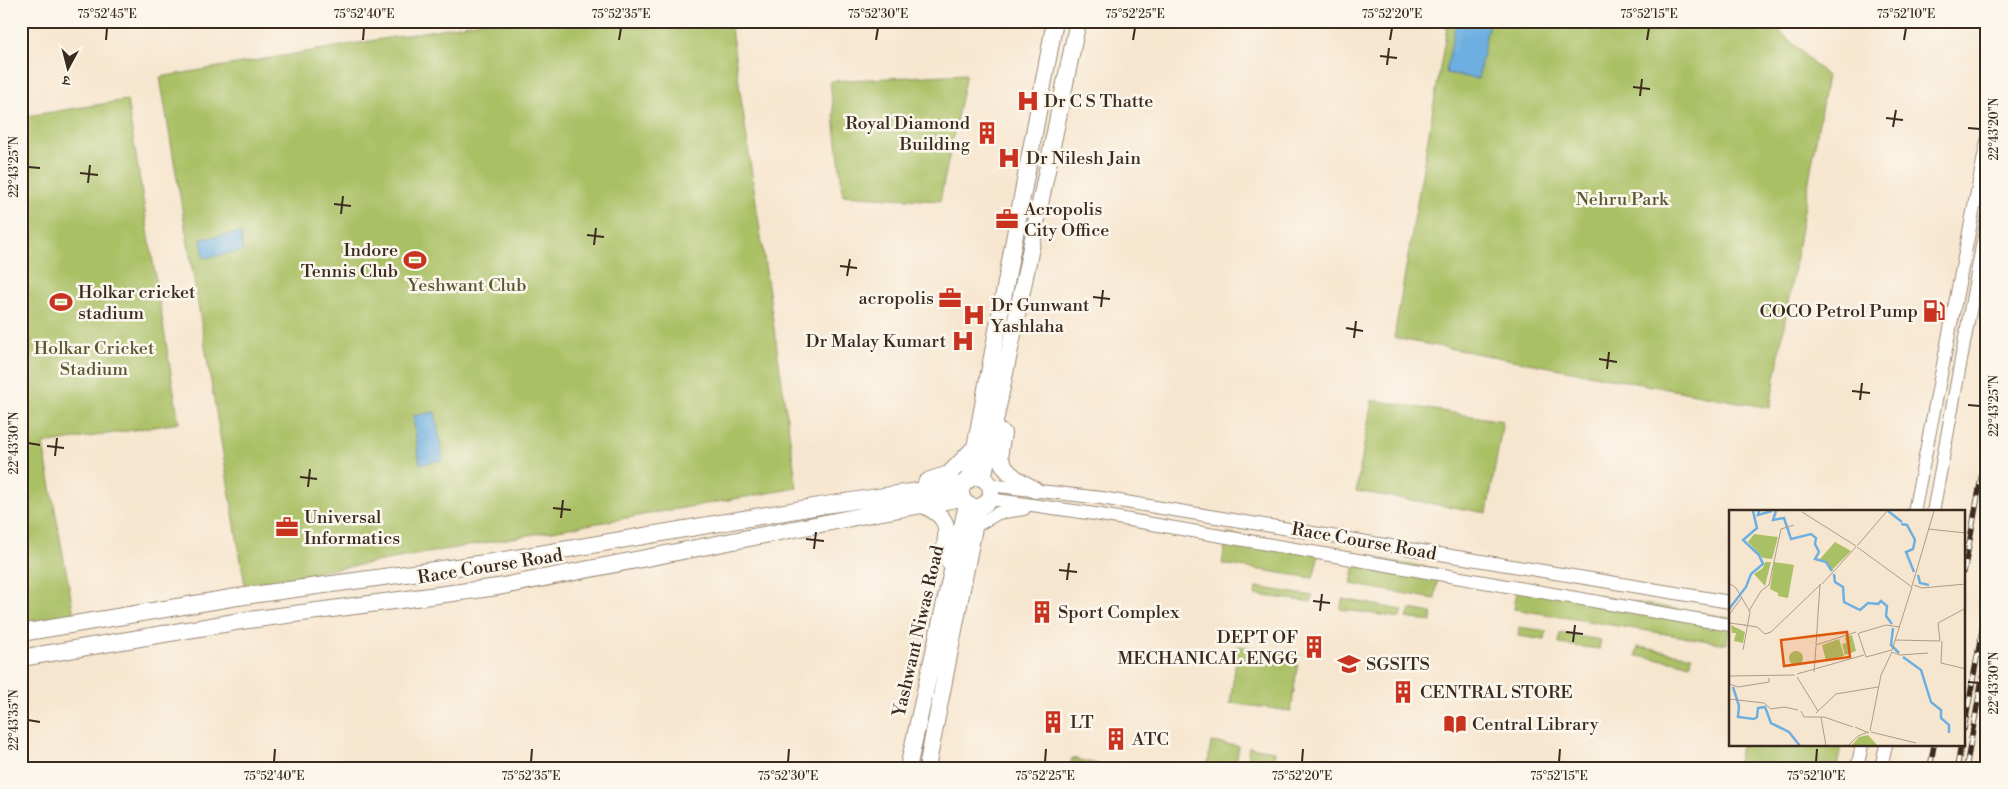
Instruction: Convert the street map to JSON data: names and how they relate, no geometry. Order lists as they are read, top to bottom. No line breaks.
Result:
{"streets":{"main road":["Race Course Road","Yashwant Niwas Road"]},"crossings":[["Race Course Road","Yashwant Niwas Road"]],"parks":["Nehru Park","Yeshwant Club","Holkar Cricket Stadium"],"places":{"hospital":["Dr C S Thatte","Dr Nilesh Jain","Dr Gunwant Yashlaha","Dr Malay Kumart"],"building":["Royal Diamond Building","Sport Complex","DEPT OF MECHANICAL ENGG","CENTRAL STORE","LT","ATC"],"office":["Acropolis City Office","acropolis","Universal Informatics"],"sports":["Indore Tennis Club","Holkar cricket stadium"],"fuel station":["COCO Petrol Pump"],"school or university":["SGSITS"],"library":["Central Library"]},"north":"bottom","coordinates":["75°52'45\"E","75°52'40\"E","75°52'35\"E","75°52'30\"E","75°52'25\"E","75°52'20\"E","75°52'15\"E","75°52'10\"E","22°43'20\"N","22°43'25\"N","22°43'30\"N","22°43'35\"N"]}
